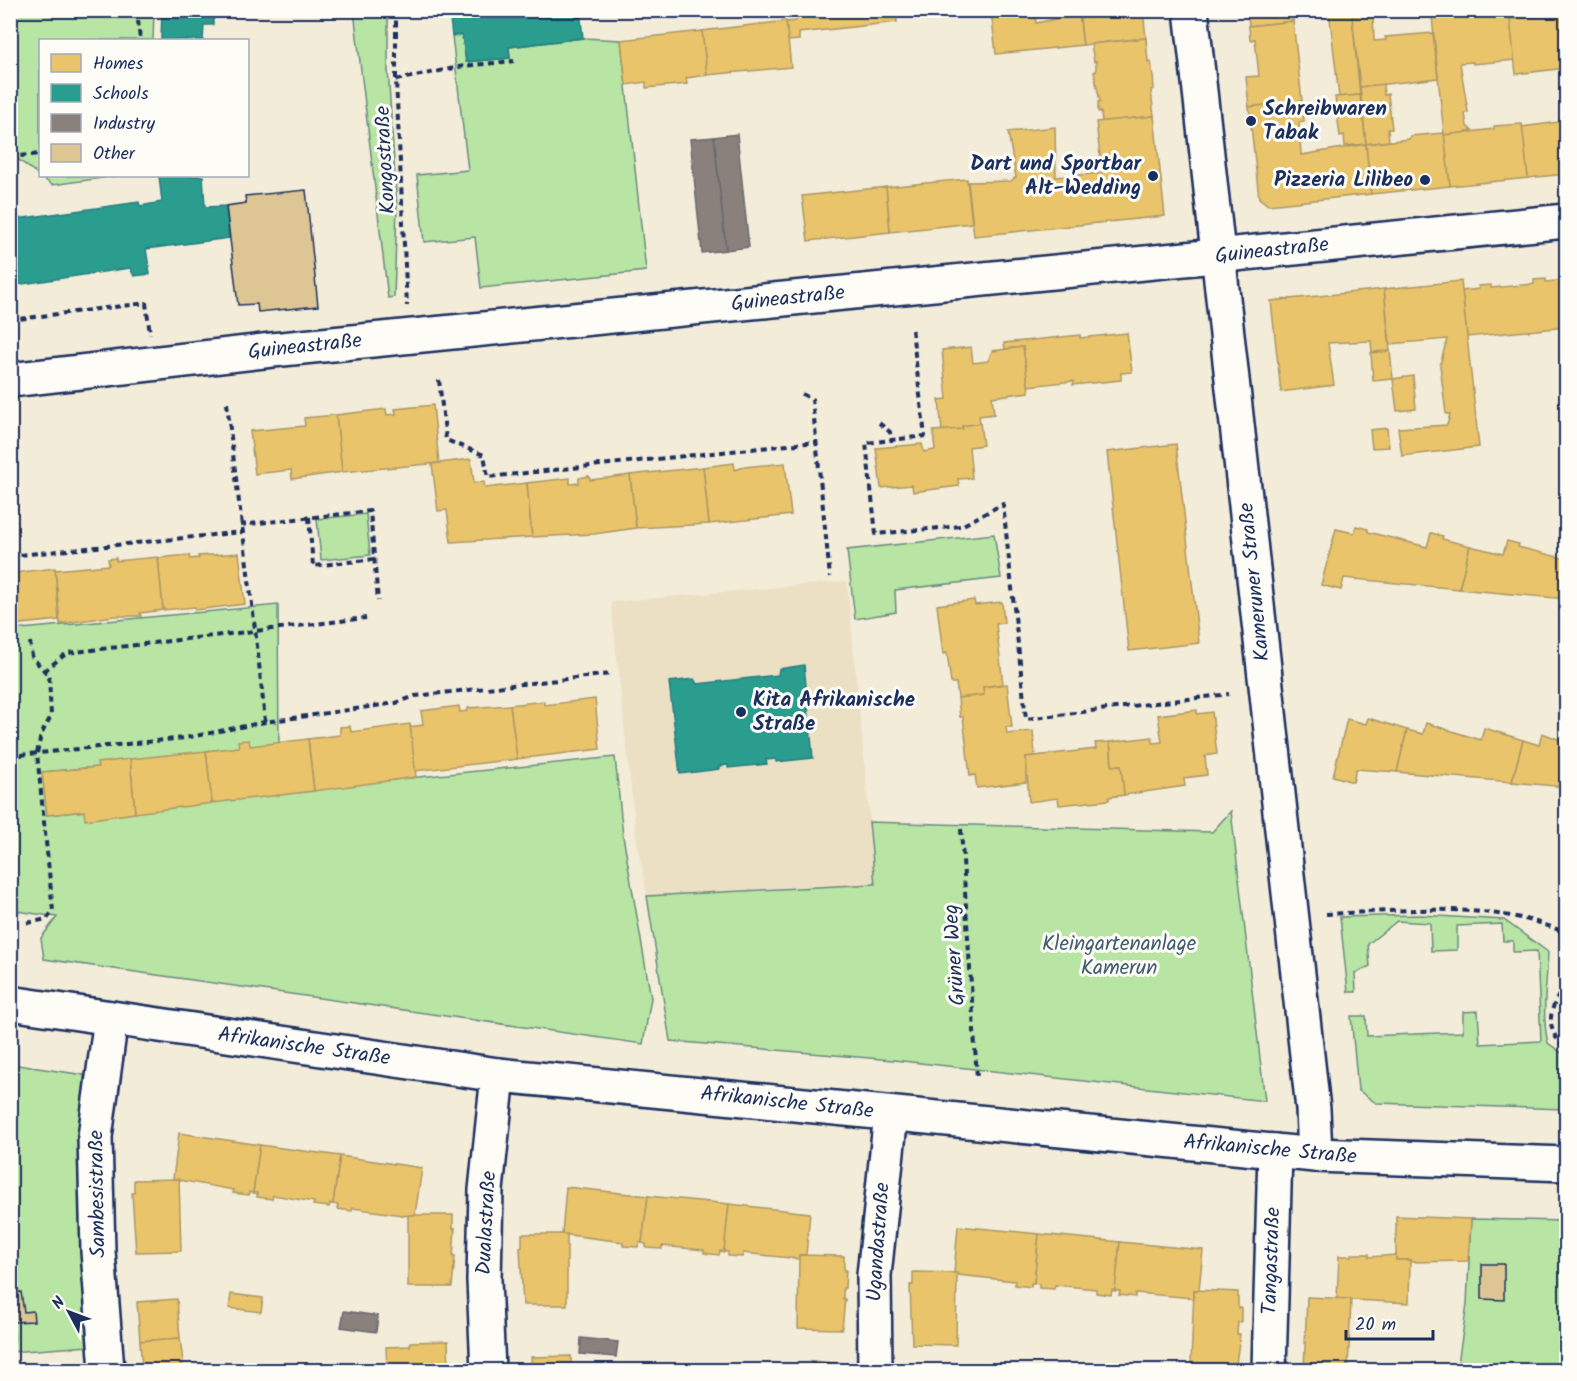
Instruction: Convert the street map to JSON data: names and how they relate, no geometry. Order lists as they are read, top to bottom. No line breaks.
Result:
{"streets":{"street":["Guineastraße","Kameruner Straße","Afrikanische Straße","Sambesistraße","Dualastraße","Ugandastraße","Tangastraße"],"path":["Kongostraße","Grüner Weg"]},"crossings":[["Guineastraße","Kameruner Straße"],["Kameruner Straße","Afrikanische Straße"],["Afrikanische Straße","Sambesistraße"],["Afrikanische Straße","Dualastraße"],["Afrikanische Straße","Ugandastraße"],["Afrikanische Straße","Tangastraße"]],"parks":["Kleingartenanlage Kamerun"],"places":["Schreibwaren Tabak","Dart und Sportbar Alt-Wedding","Pizzeria Lilibeo","Kita Afrikanische Straße"],"legend":["Homes","Schools","Industry","Other"],"scale_bar":"20 m","north":"top left"}
